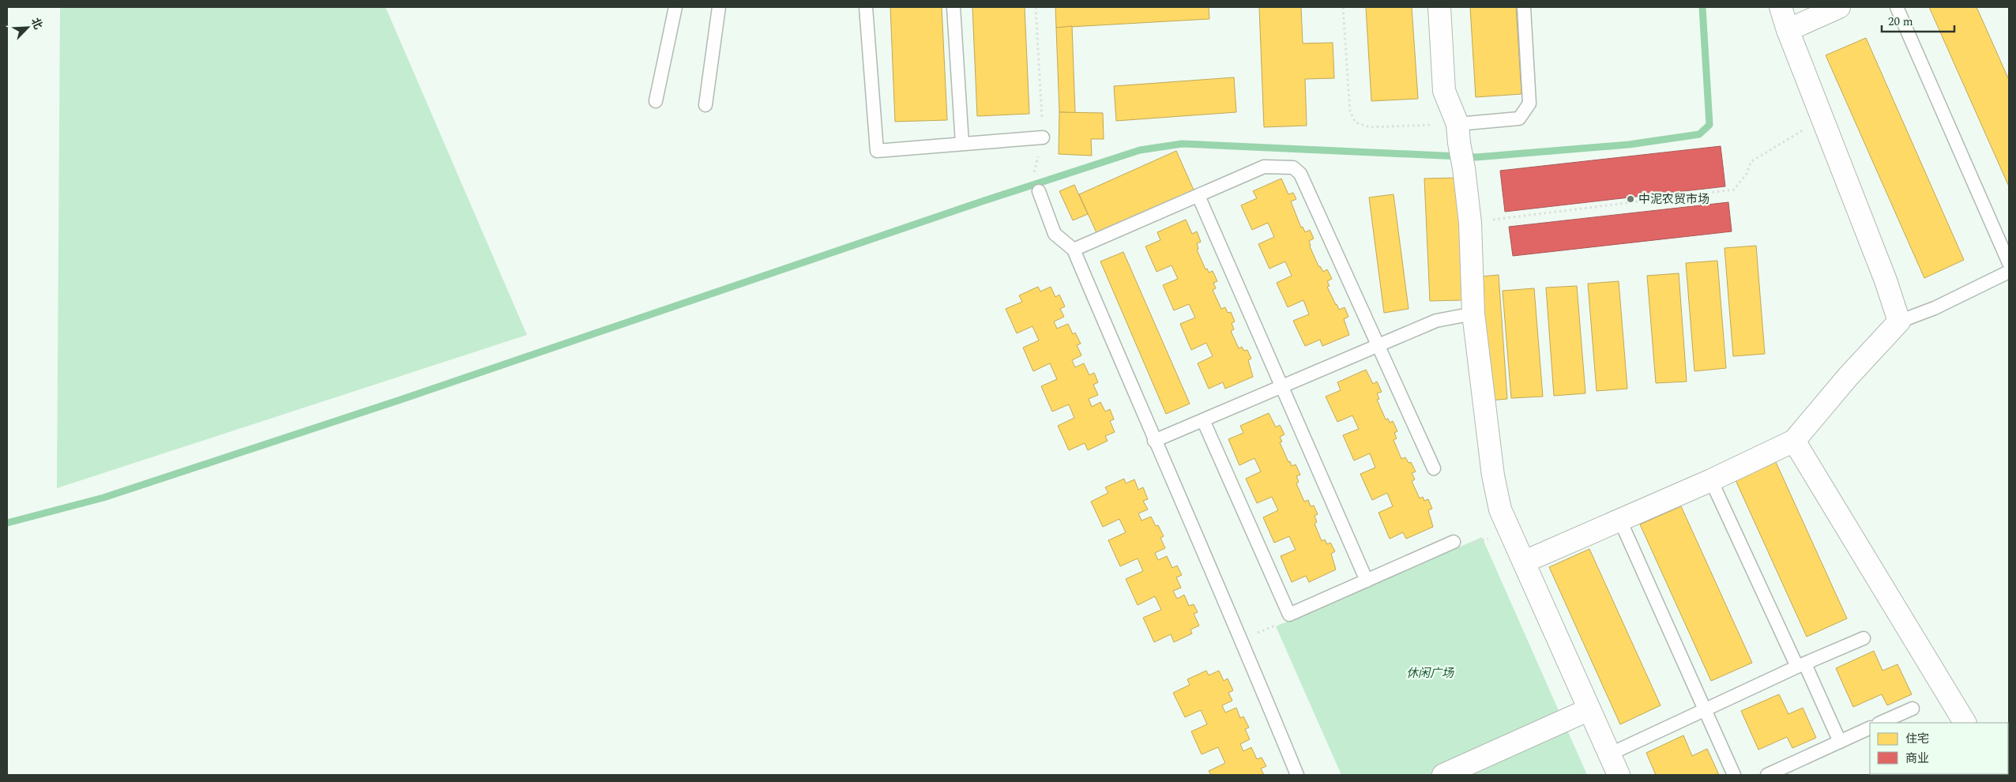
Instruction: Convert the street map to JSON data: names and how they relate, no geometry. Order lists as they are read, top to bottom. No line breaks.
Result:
{"parks":["休闲广场"],"places":["中泥农贸市场"],"legend":["住宅","商业"],"scale_bar":"20 m","north":"top right"}
